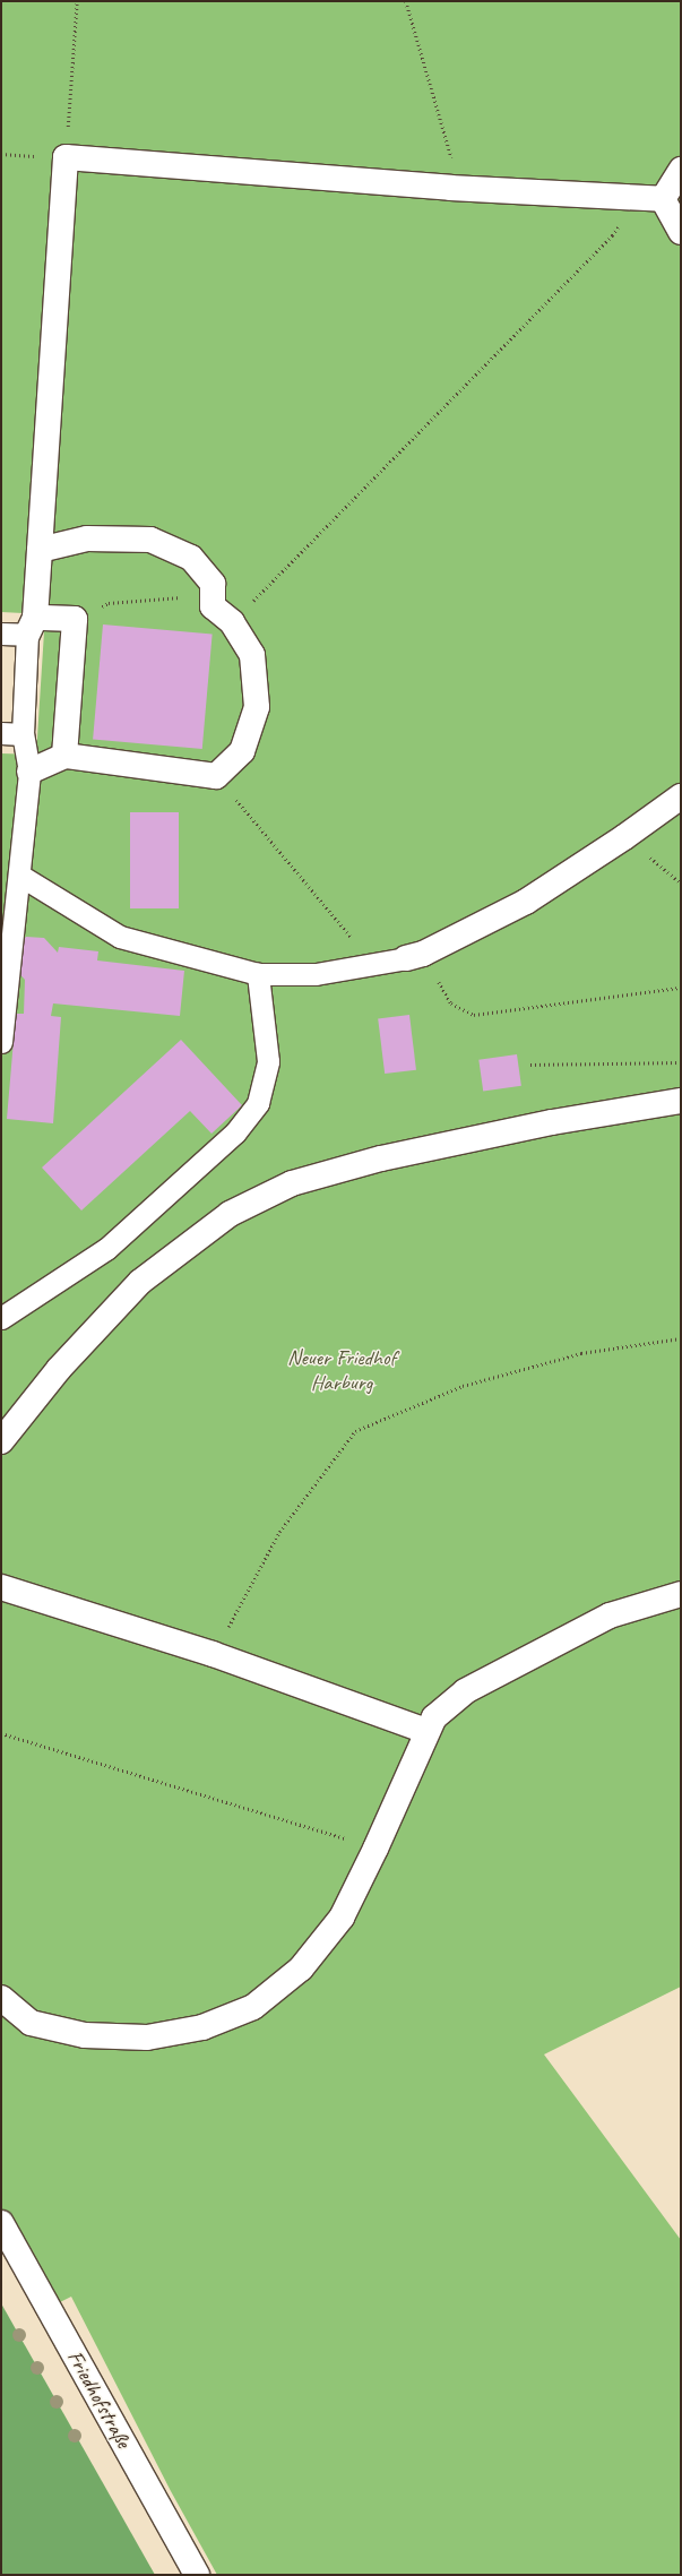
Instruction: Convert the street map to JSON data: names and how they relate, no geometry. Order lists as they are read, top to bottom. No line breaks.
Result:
{"streets":{"street":["Friedhofstraße"]},"parks":["Neuer Friedhof Harburg"]}
